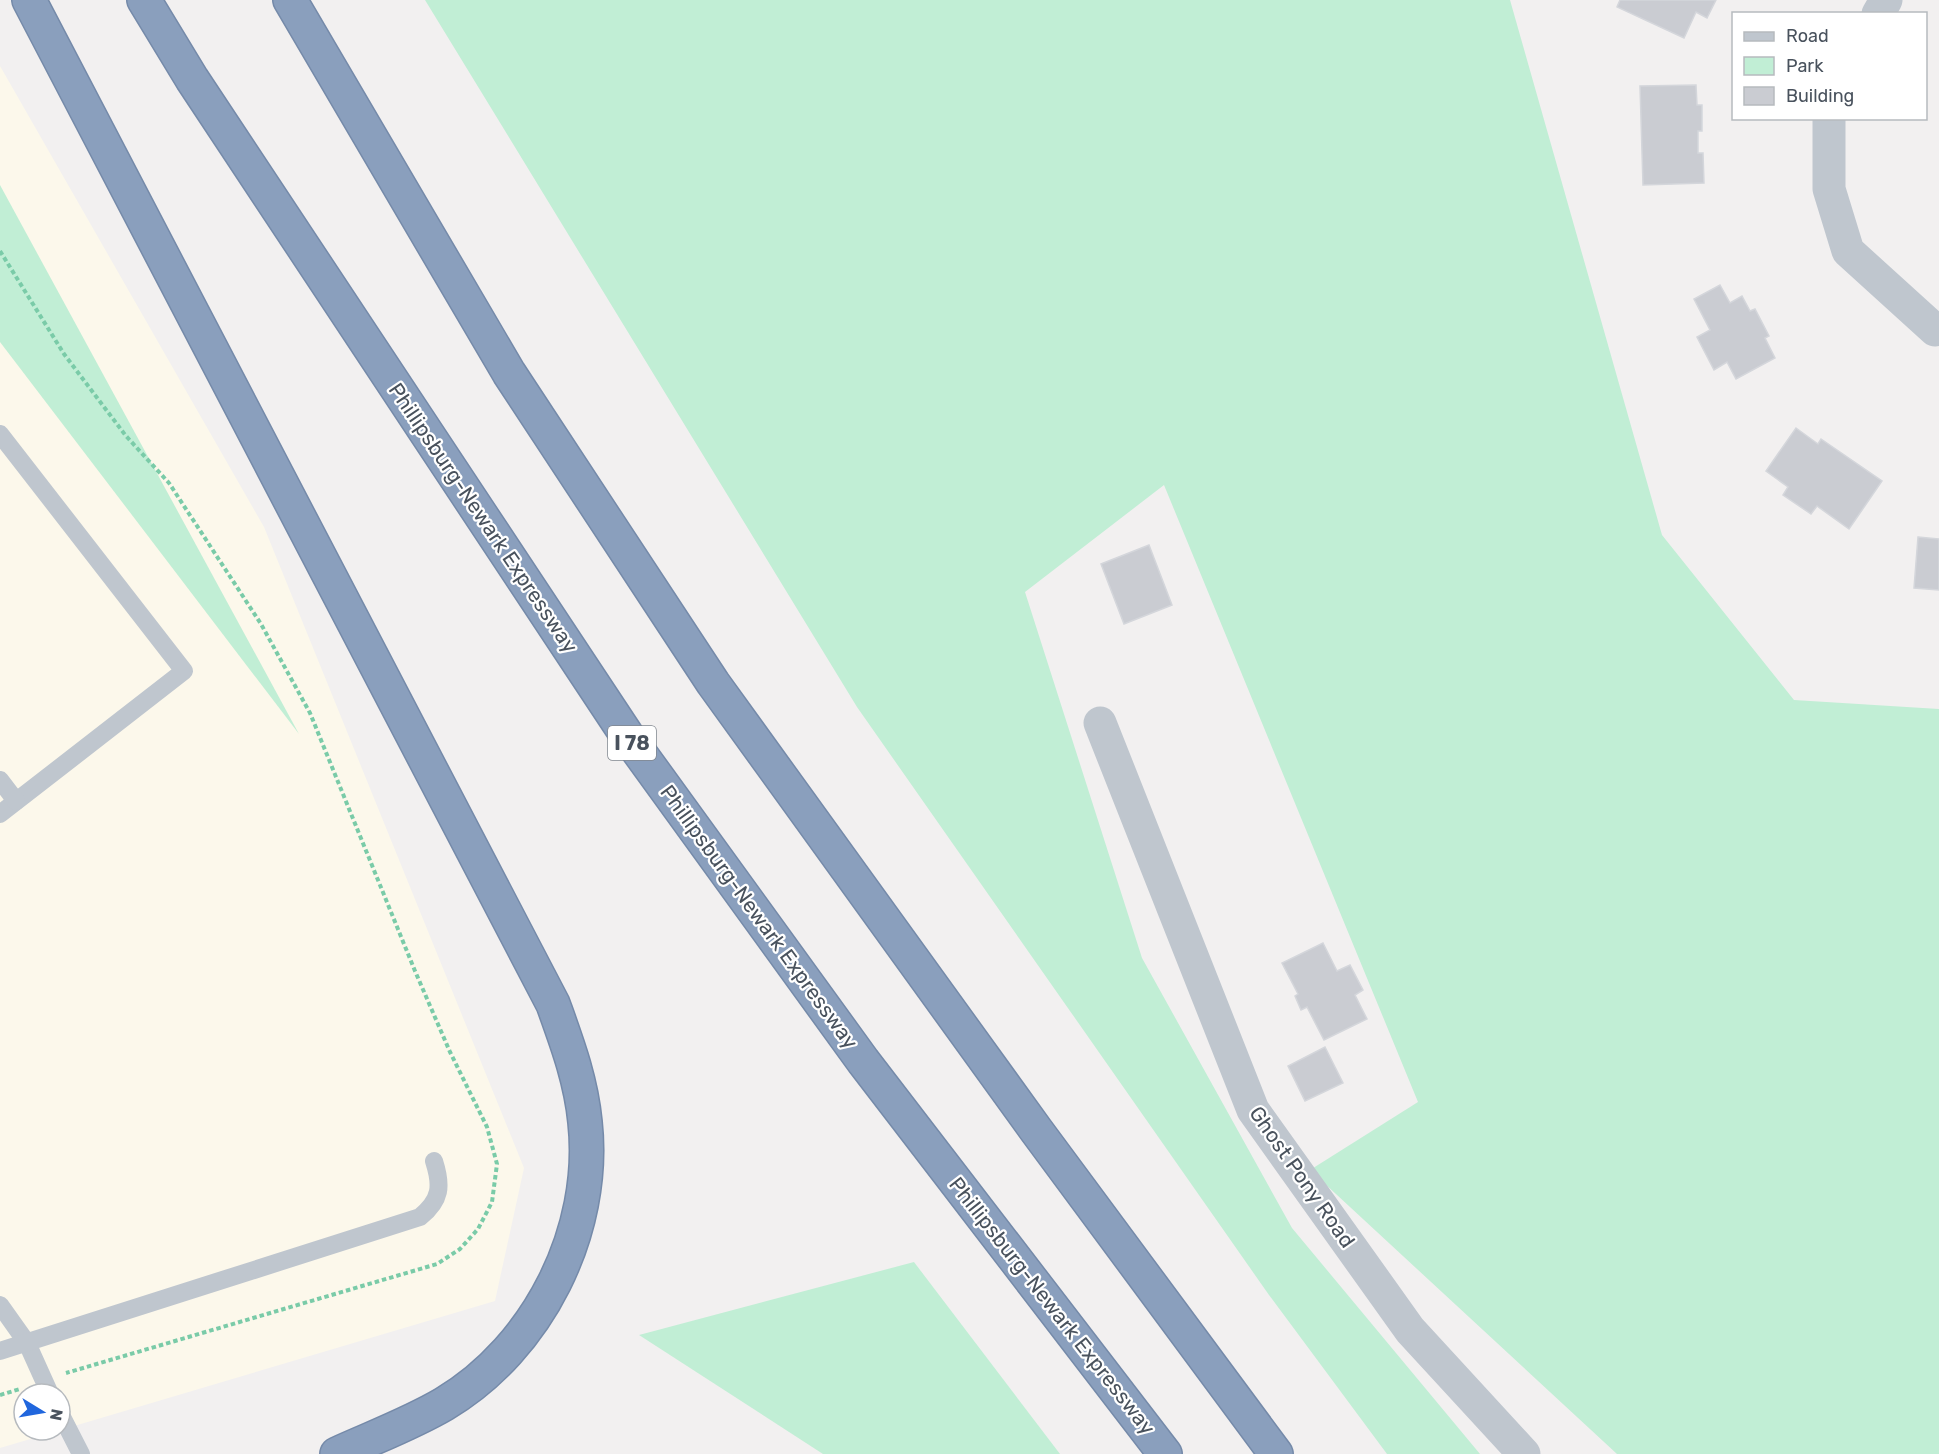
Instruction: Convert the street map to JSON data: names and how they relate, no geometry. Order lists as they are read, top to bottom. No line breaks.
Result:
{"streets":{"highway":["Phillipsburg-Newark Expressway","I 78"],"street":["Ghost Pony Road"]},"legend":["Road","Park","Building"],"north":"right"}
